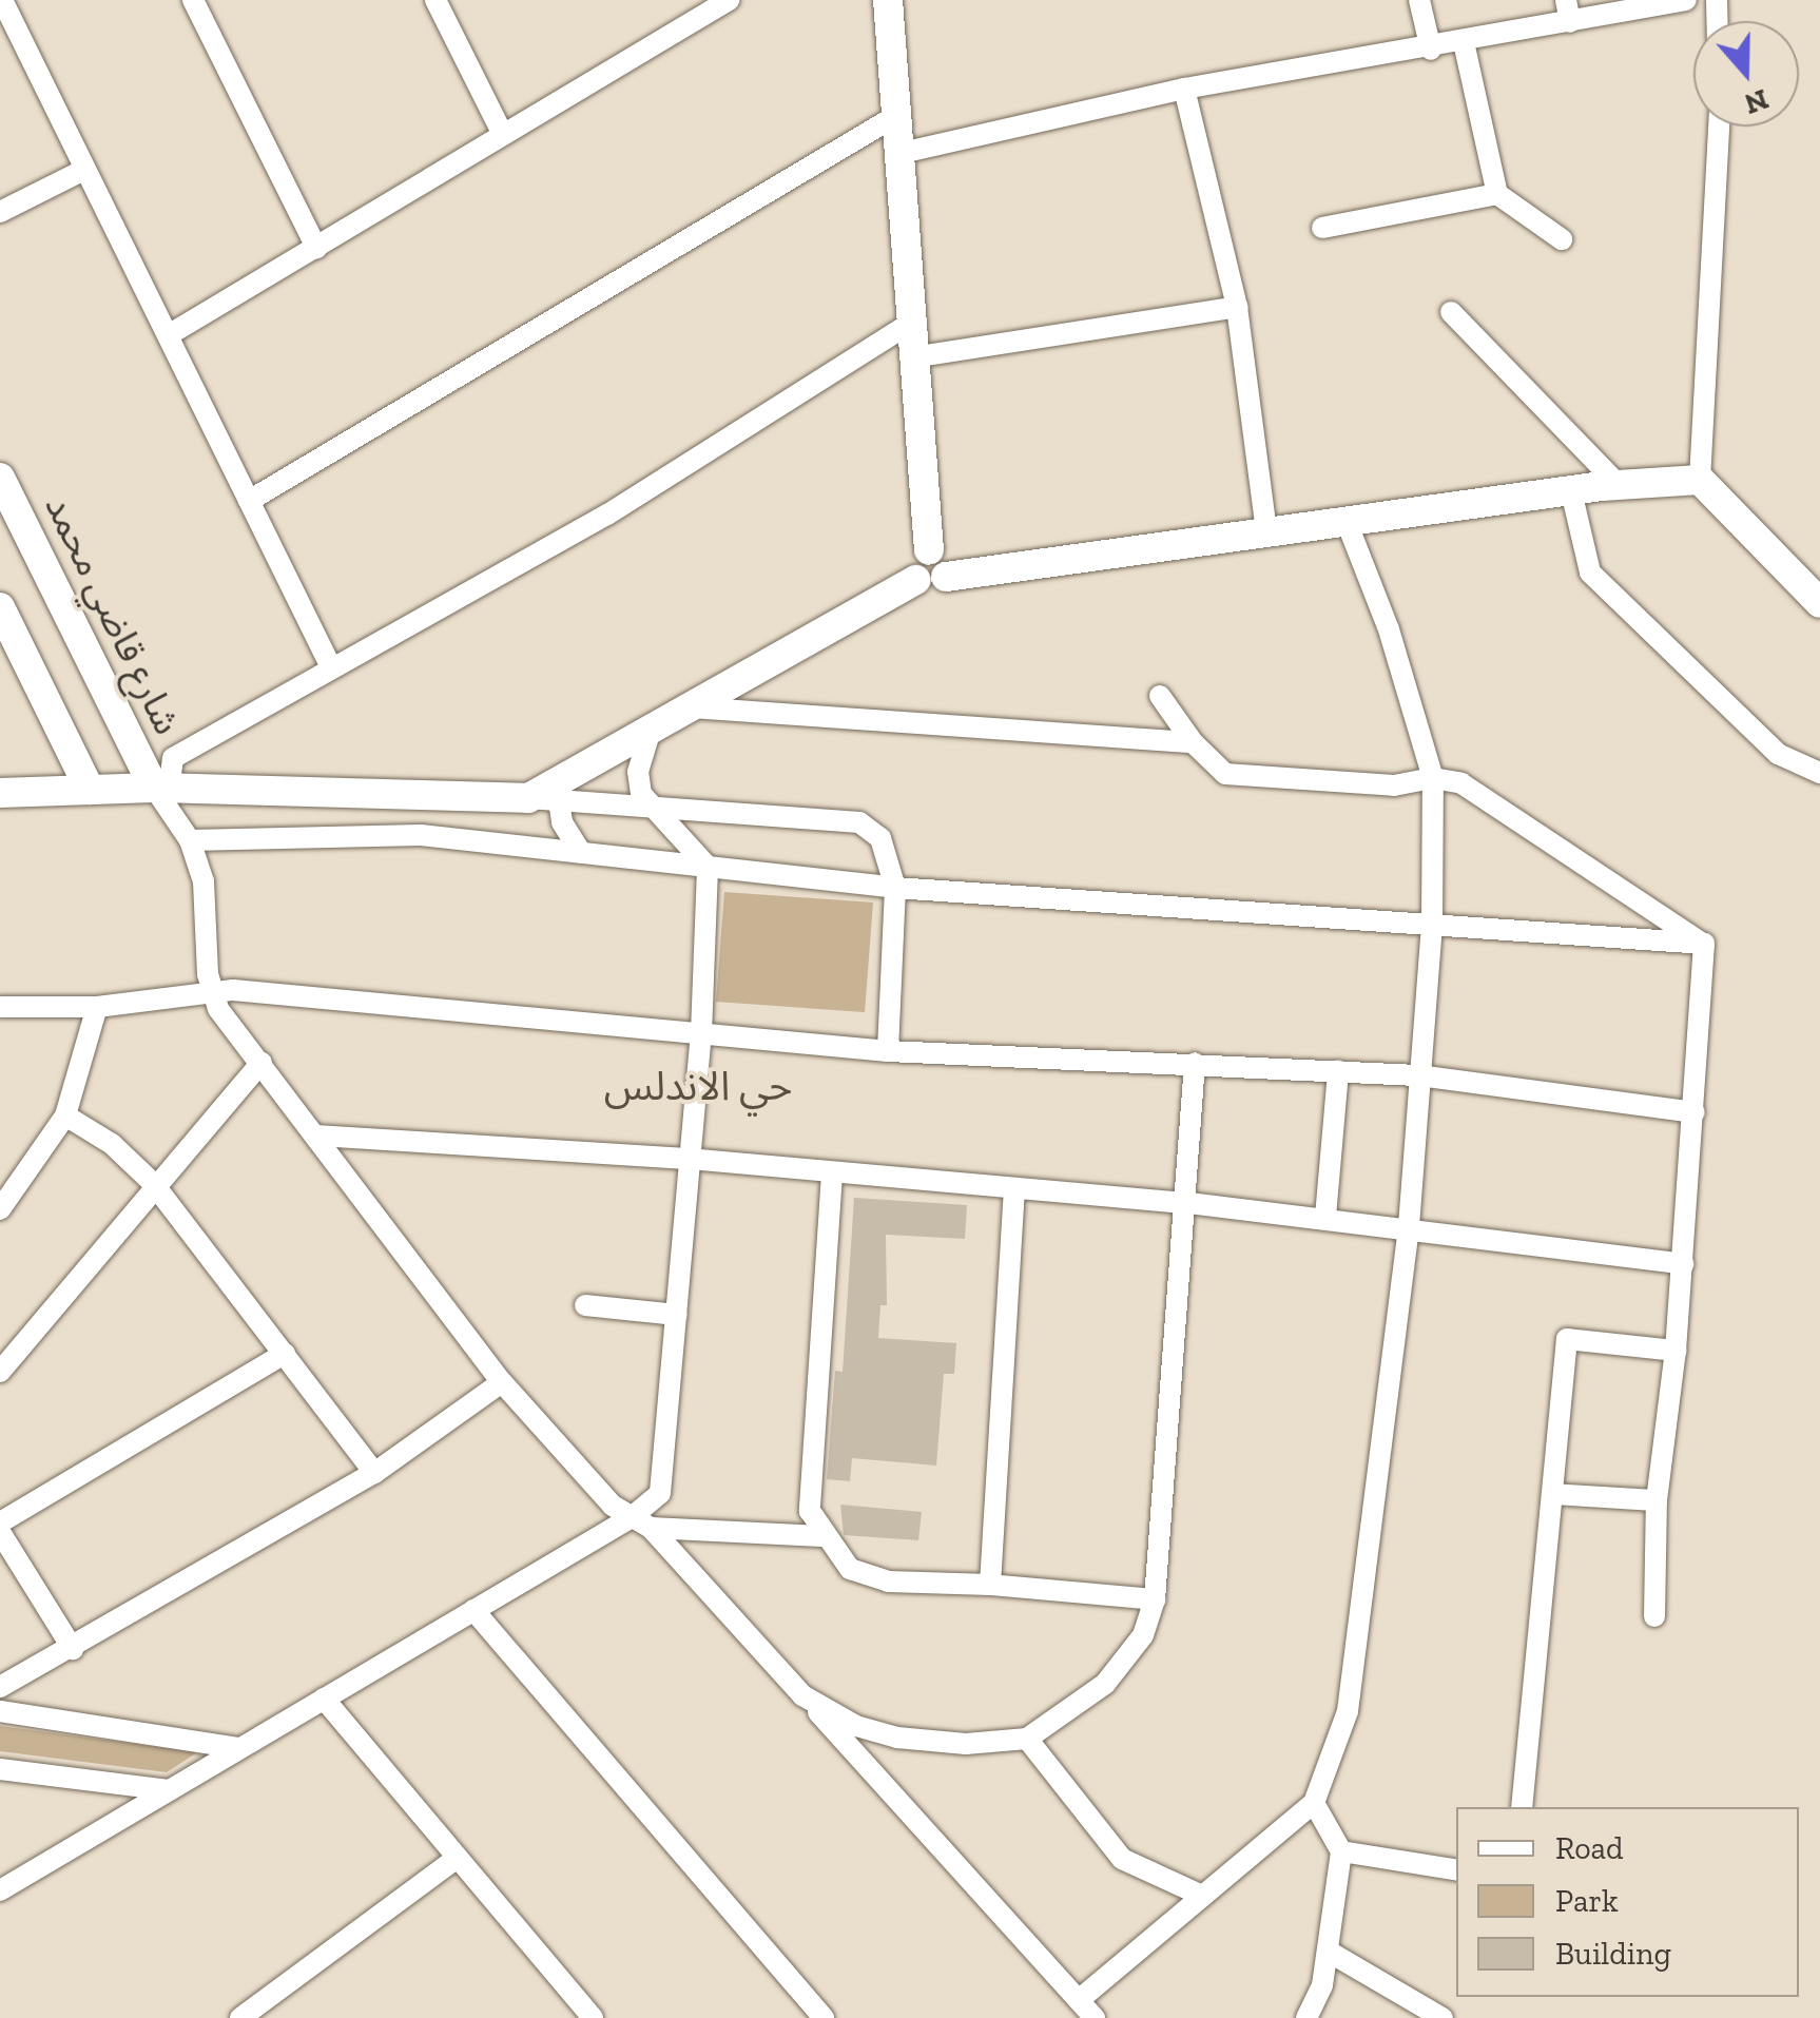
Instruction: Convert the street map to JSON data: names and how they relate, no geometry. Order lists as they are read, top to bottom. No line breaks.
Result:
{"streets":{"main road":["شارع قاضي محمد"]},"districts":["حي الاندلس"],"legend":["Road","Park","Building"],"north":"bottom"}
